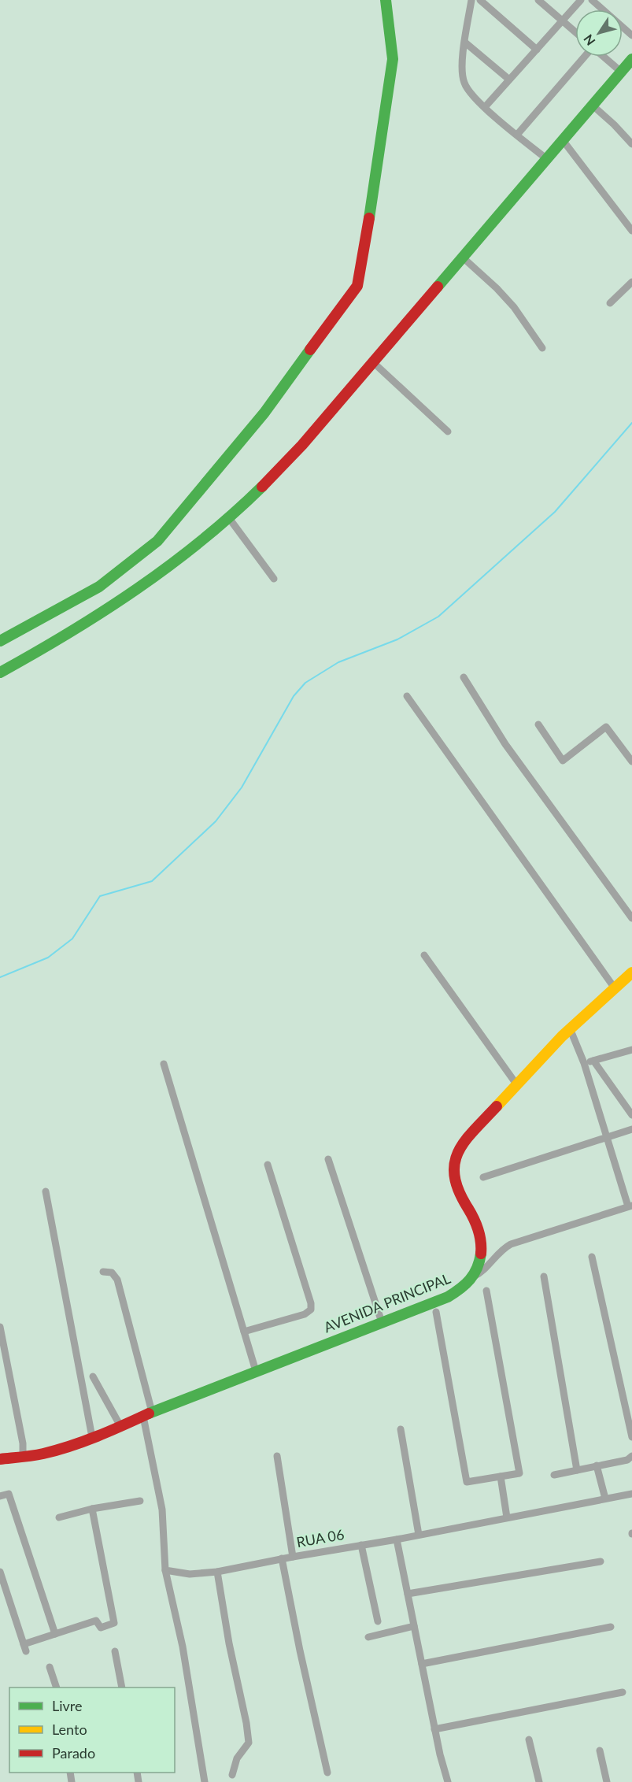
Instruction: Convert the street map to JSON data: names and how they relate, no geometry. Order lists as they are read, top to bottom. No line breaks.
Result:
{"streets":{"street":["AVENIDA PRINCIPAL","RUA 06"]},"legend":["Livre","Lento","Parado"],"north":"bottom left"}
